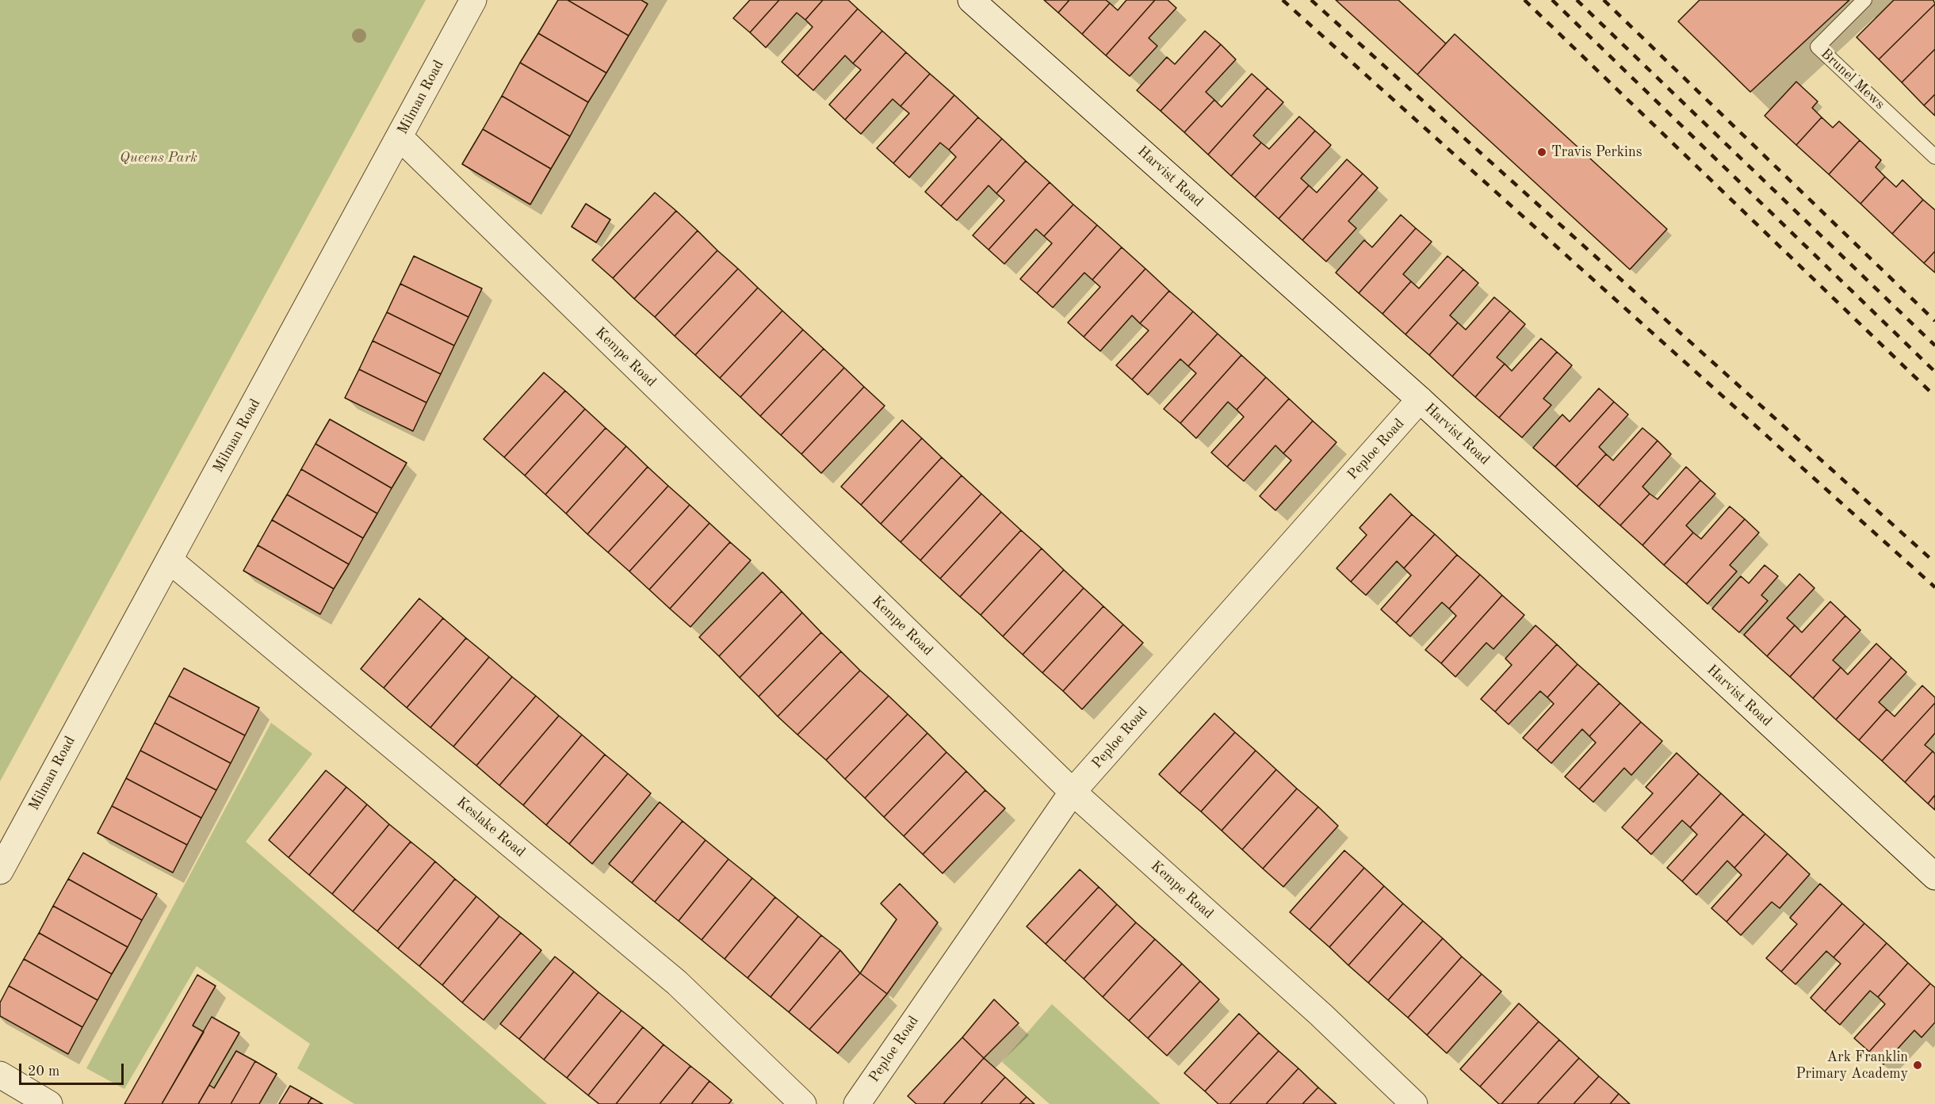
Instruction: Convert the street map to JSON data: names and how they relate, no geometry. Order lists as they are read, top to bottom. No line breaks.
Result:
{"streets":{"street":["Milman Road","Harvist Road","Kempe Road","Peploe Road","Keslake Road"],"lane":["Brunel Mews"]},"crossings":[["Milman Road","Kempe Road"],["Milman Road","Keslake Road"],["Harvist Road","Peploe Road"],["Kempe Road","Peploe Road"]],"parks":["Queens Park"],"places":["Travis Perkins","Ark Franklin Primary Academy"],"scale_bar":"20 m"}
